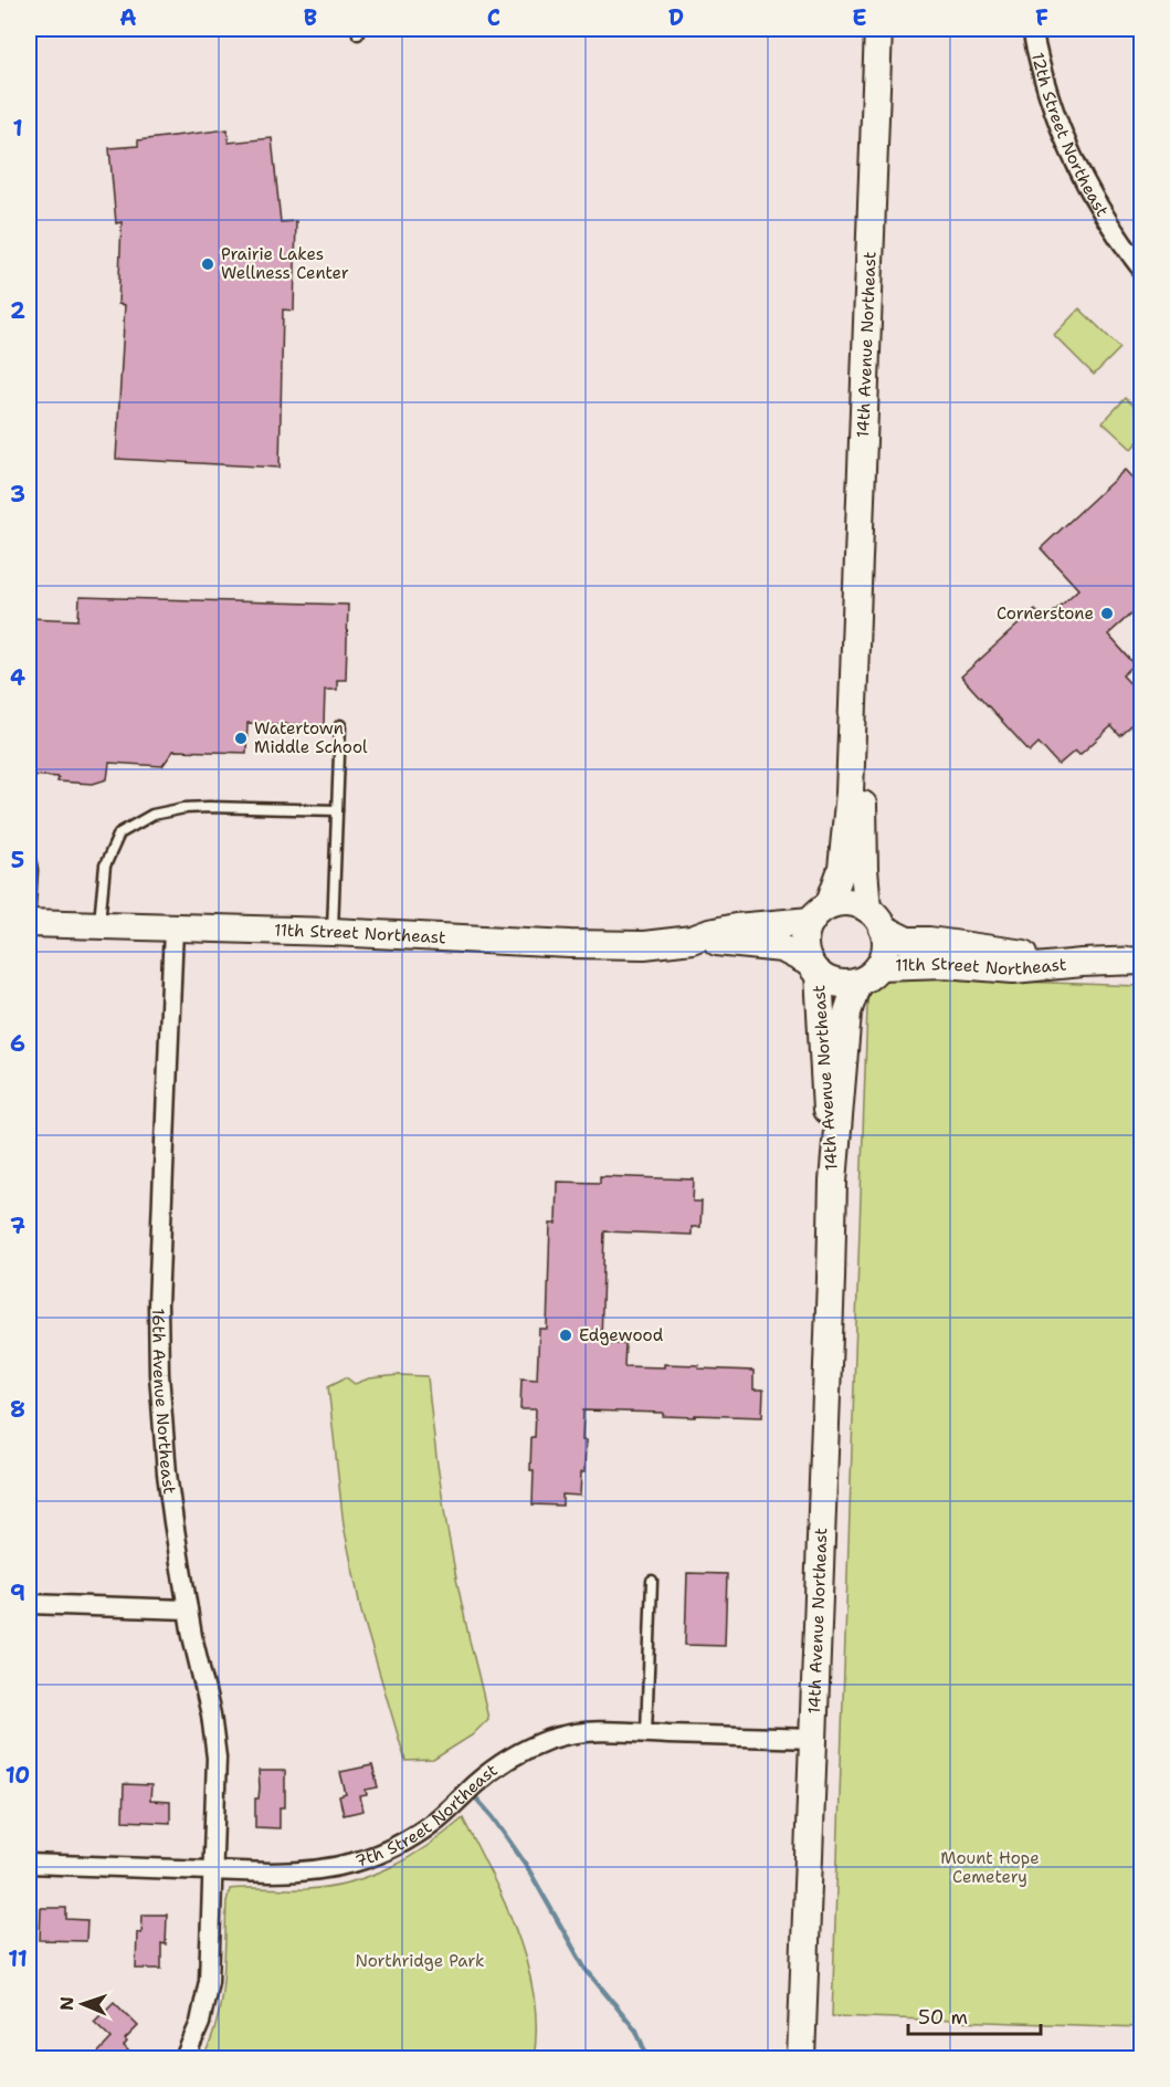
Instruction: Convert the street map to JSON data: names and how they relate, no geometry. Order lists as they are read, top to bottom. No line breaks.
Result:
{"streets":{"main road":["14th Avenue Northeast","11th Street Northeast"],"street":["12th Street Northeast","16th Avenue Northeast","7th Street Northeast"]},"crossings":[["14th Avenue Northeast","11th Street Northeast"],["14th Avenue Northeast","7th Street Northeast"],["11th Street Northeast","16th Avenue Northeast"],["16th Avenue Northeast","7th Street Northeast"]],"parks":["Mount Hope Cemetery","Northridge Park"],"places":["Prairie Lakes Wellness Center","Cornerstone","Watertown Middle School","Edgewood"],"scale_bar":"50 m","north":"left","grid":{"columns":["A","B","C","D","E","F"],"rows":["1","2","3","4","5","6","7","8","9","10","11"]}}
